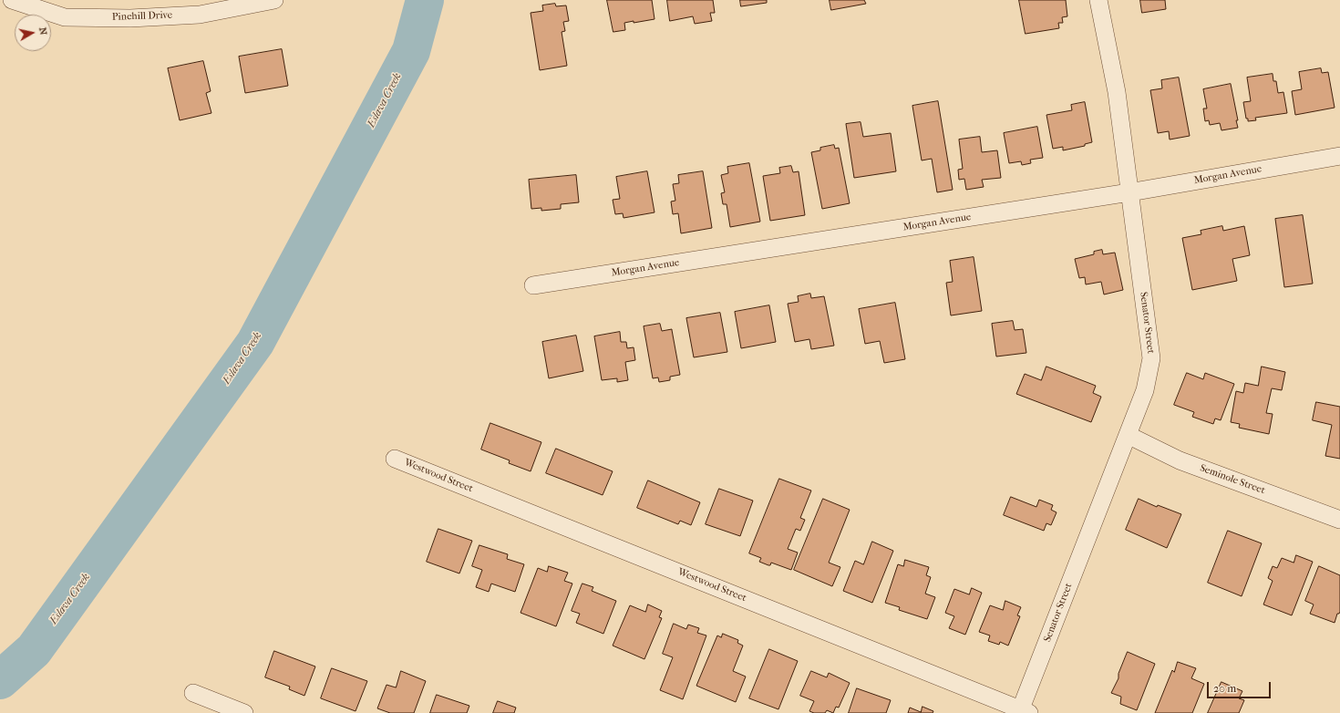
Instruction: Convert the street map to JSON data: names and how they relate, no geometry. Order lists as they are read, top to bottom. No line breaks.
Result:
{"streets":{"street":["Pinehill Drive","Morgan Avenue","Senator Street","Westwood Street","Seminole Street"]},"crossings":[["Morgan Avenue","Senator Street"],["Senator Street","Westwood Street"],["Senator Street","Seminole Street"]],"water":["Eslava Creek"],"scale_bar":"20 m","north":"right"}
